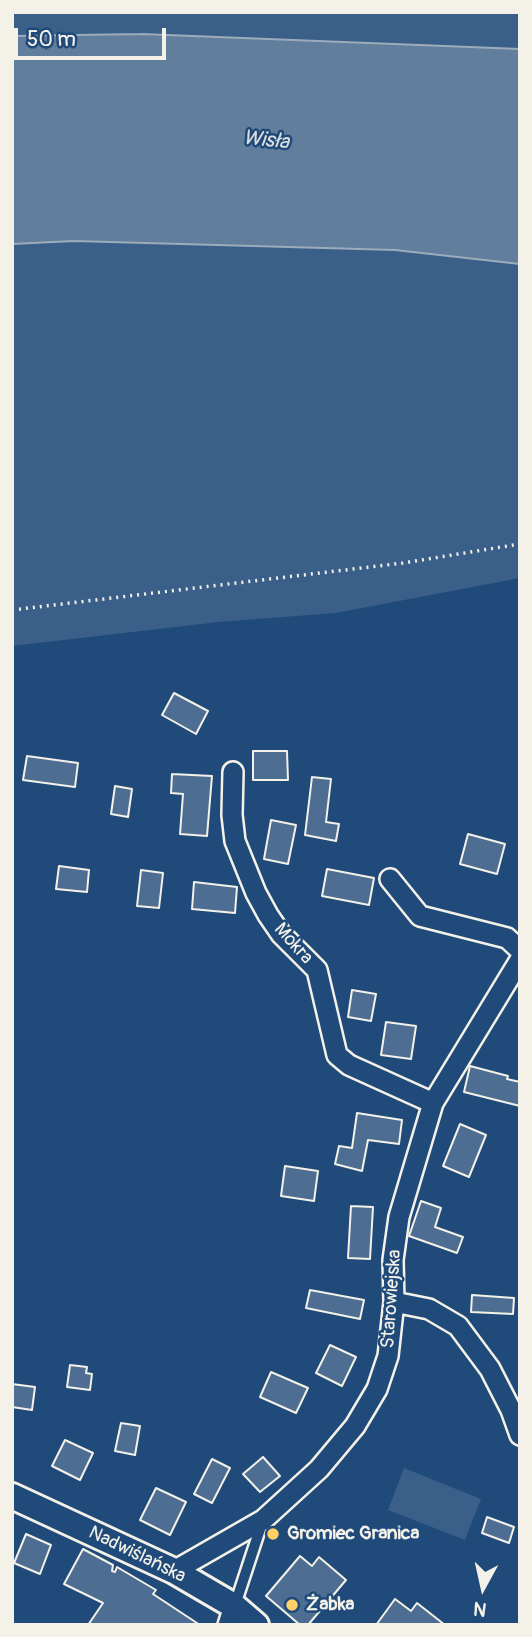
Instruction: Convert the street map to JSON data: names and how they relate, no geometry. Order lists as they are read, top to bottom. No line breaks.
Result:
{"streets":{"street":["Mokra","Starowiejska","Nadwiślańska"]},"crossings":[["Mokra","Starowiejska"],["Starowiejska","Nadwiślańska"]],"water":["Wisła"],"places":["Gromiec Granica","Żabka"],"scale_bar":"50 m","north":"bottom"}
